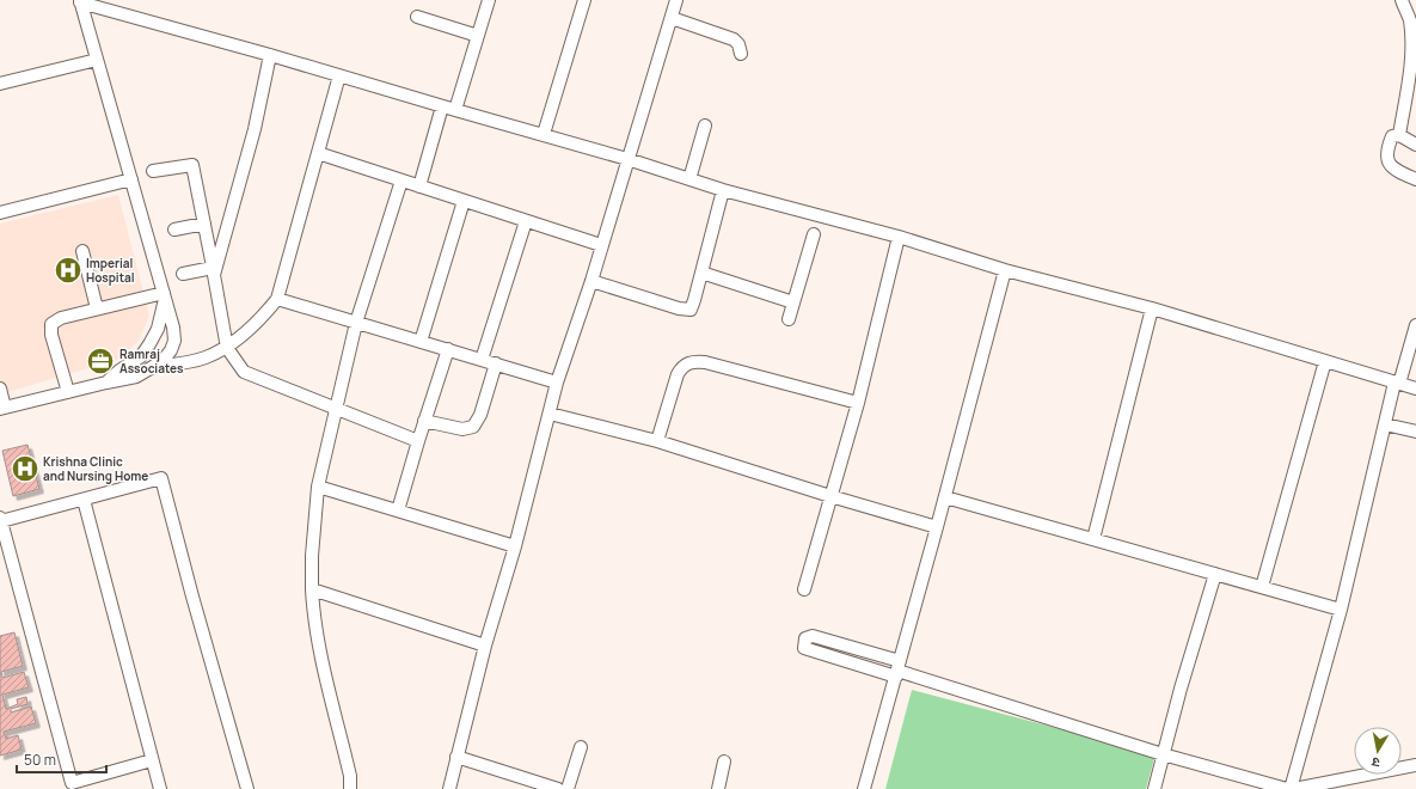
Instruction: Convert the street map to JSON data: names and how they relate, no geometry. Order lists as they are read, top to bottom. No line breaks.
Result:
{"places":{"hospital":["Imperial Hospital","Krishna Clinic and Nursing Home"],"office":["Ramraj Associates"]},"scale_bar":"50 m","north":"bottom"}
